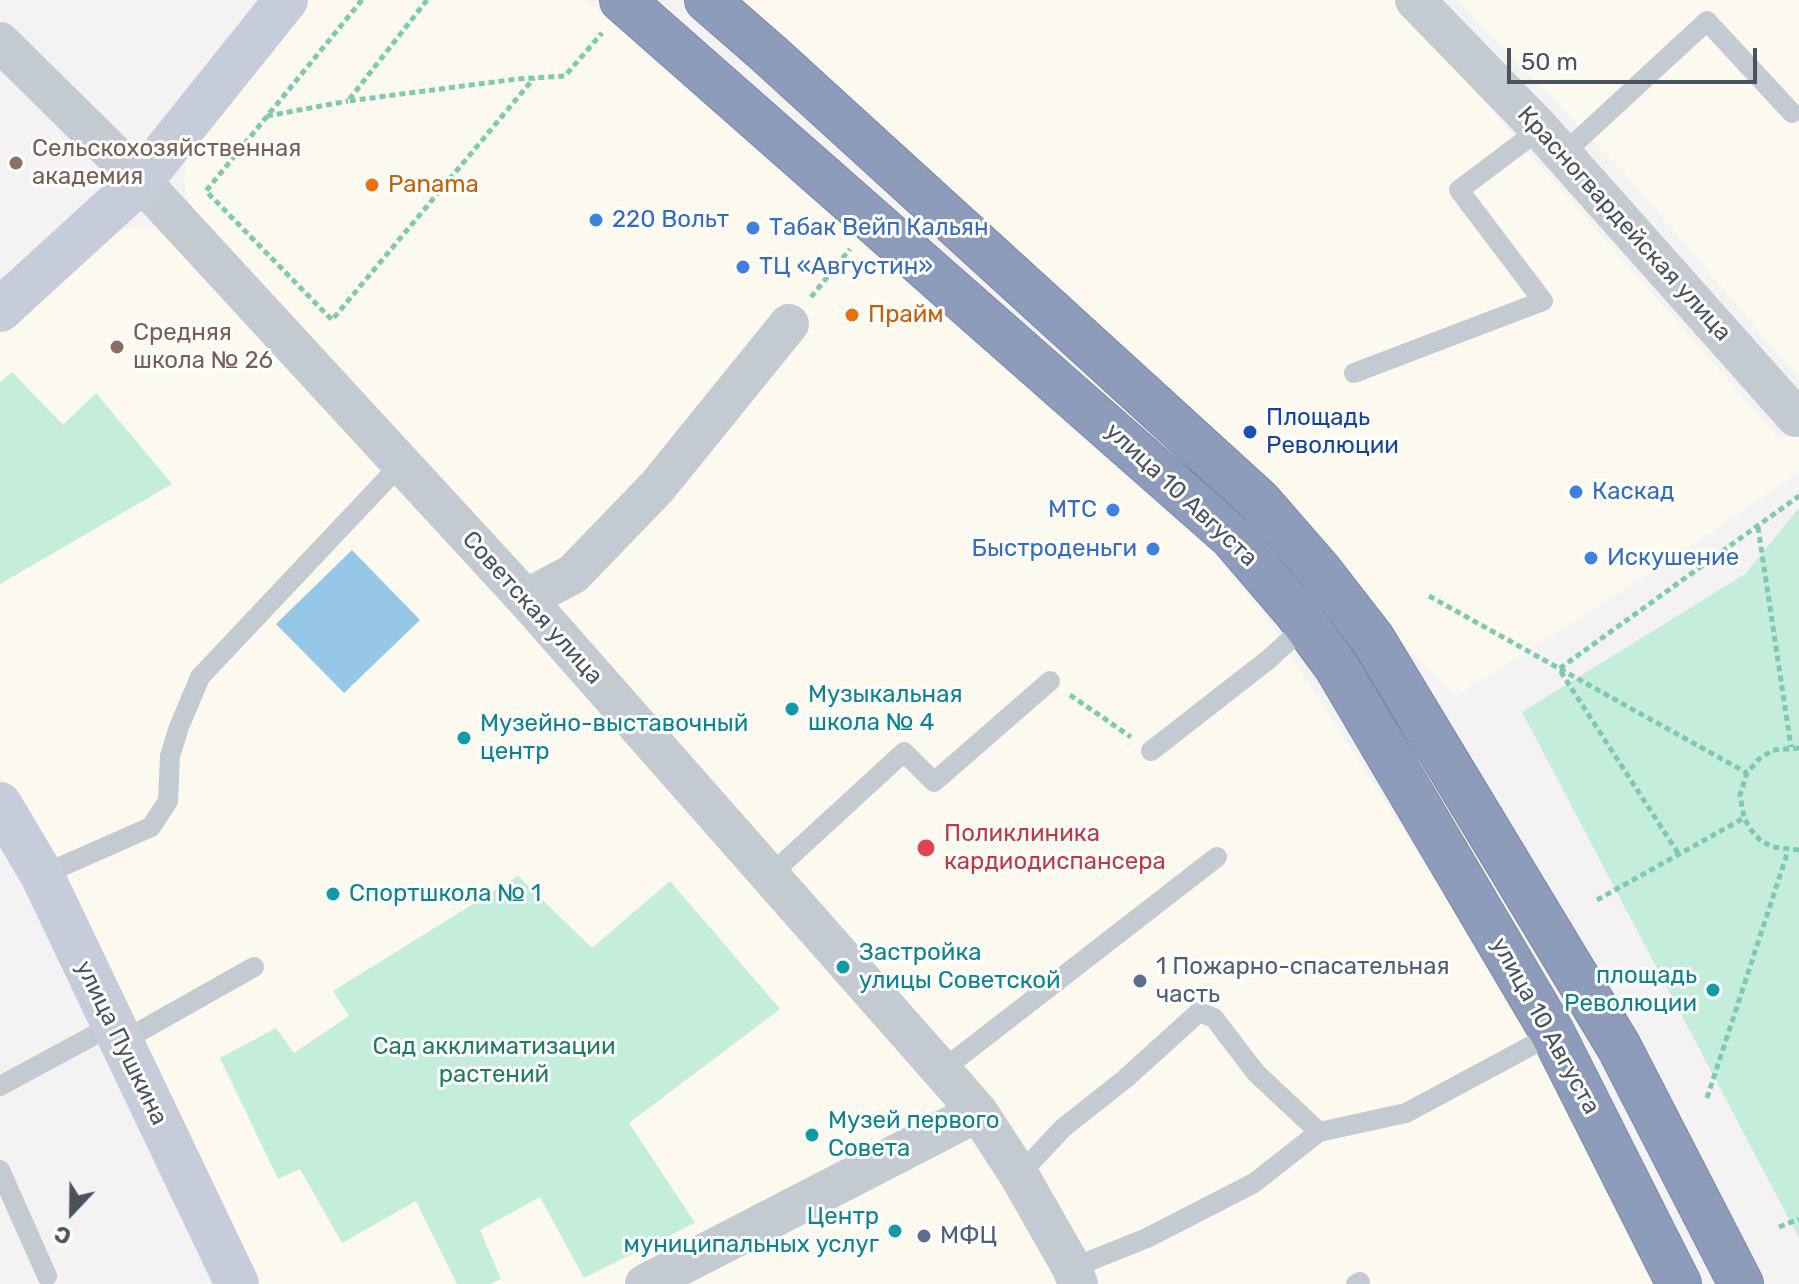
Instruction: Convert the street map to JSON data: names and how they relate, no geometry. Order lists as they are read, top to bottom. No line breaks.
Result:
{"streets":{"highway":["улица 10 Августа"],"street":["Красногвардейская улица","Советская улица","улица Пушкина"]},"parks":["Сад акклиматизации растений"],"places":["Сельскохозяйственная академия","Panama","220 Вольт","Табак Вейп Кальян","ТЦ «Августин»","Прайм","Средняя школа № 26","Площадь Революции","Каскад","МТС","Быстроденьги","Искушение","Музыкальная школа № 4","Музейно-выставочный центр","Поликлиника кардиодиспансера","Спортшкола № 1","Застройка улицы Советской","1 Пожарно-спасательная часть","площадь Революции","Музей первого Совета","Центр муниципальных услуг","МФЦ"],"scale_bar":"50 m","north":"bottom"}
